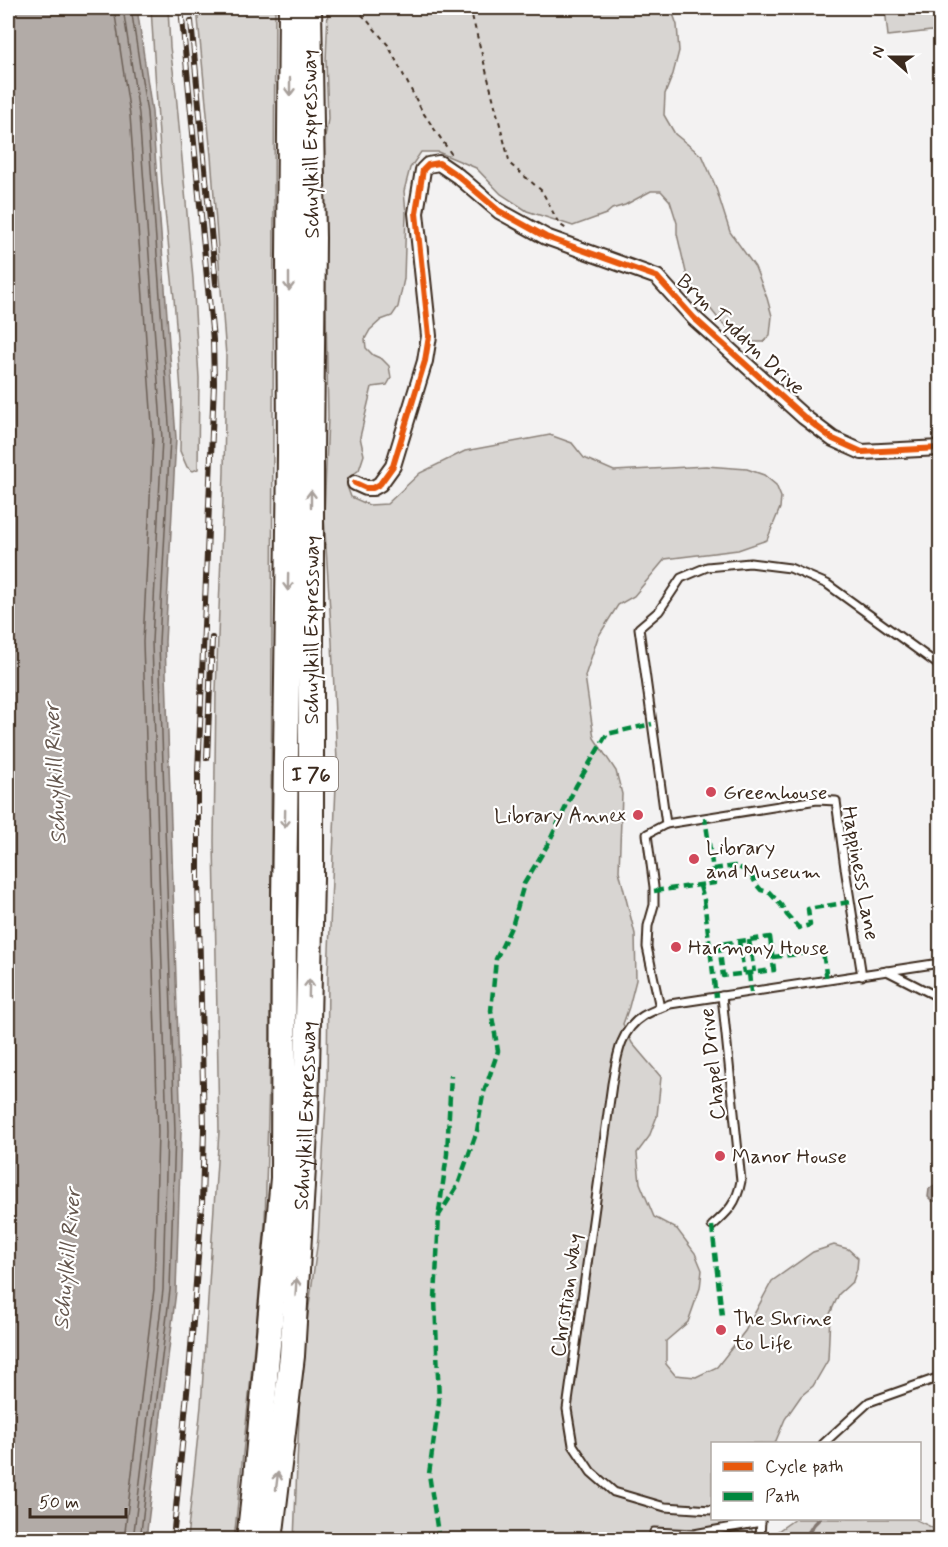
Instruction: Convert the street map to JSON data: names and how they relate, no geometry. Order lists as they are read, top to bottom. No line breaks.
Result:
{"streets":{"highway":["Schuylkill Expressway","I 76"],"street":["Bryn Tyddyn Drive"],"lane":["Happiness Lane","Chapel Drive","Christian Way"]},"crossings":[["Happiness Lane","Christian Way"],["Chapel Drive","Christian Way"]],"water":["Schuylkill River"],"places":["Greenhouse","Library Annex","Library and Museum","Harmony House","Manor House","The Shrine to Life"],"legend":["Cycle path","Path"],"scale_bar":"50 m","north":"left"}
